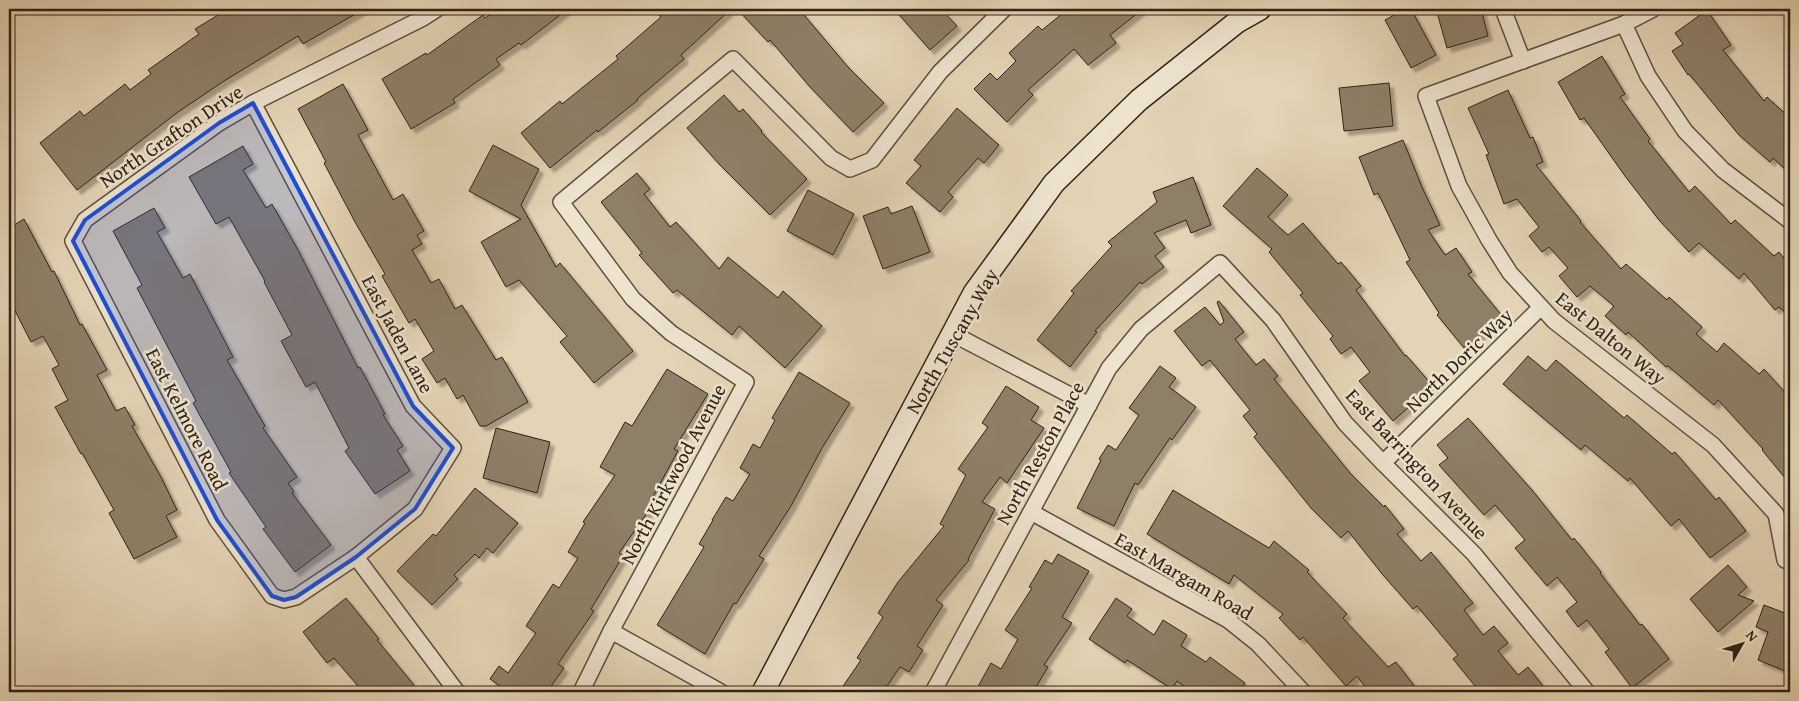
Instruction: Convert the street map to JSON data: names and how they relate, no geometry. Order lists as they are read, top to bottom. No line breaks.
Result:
{"streets":{"street":["North Grafton Drive","East Jaden Lane","East Dalton Way","North Tuscany Way","North Doric Way","East Kelmore Road","North Reston Place","East Barrington Avenue","North Kirkwood Avenue","East Margam Road"]},"crossings":[["North Grafton Drive","East Jaden Lane"],["North Grafton Drive","East Kelmore Road"],["East Jaden Lane","East Kelmore Road"],["East Dalton Way","North Doric Way"],["North Doric Way","East Barrington Avenue"],["North Reston Place","East Barrington Avenue"],["North Reston Place","East Margam Road"]],"north":"top right"}
